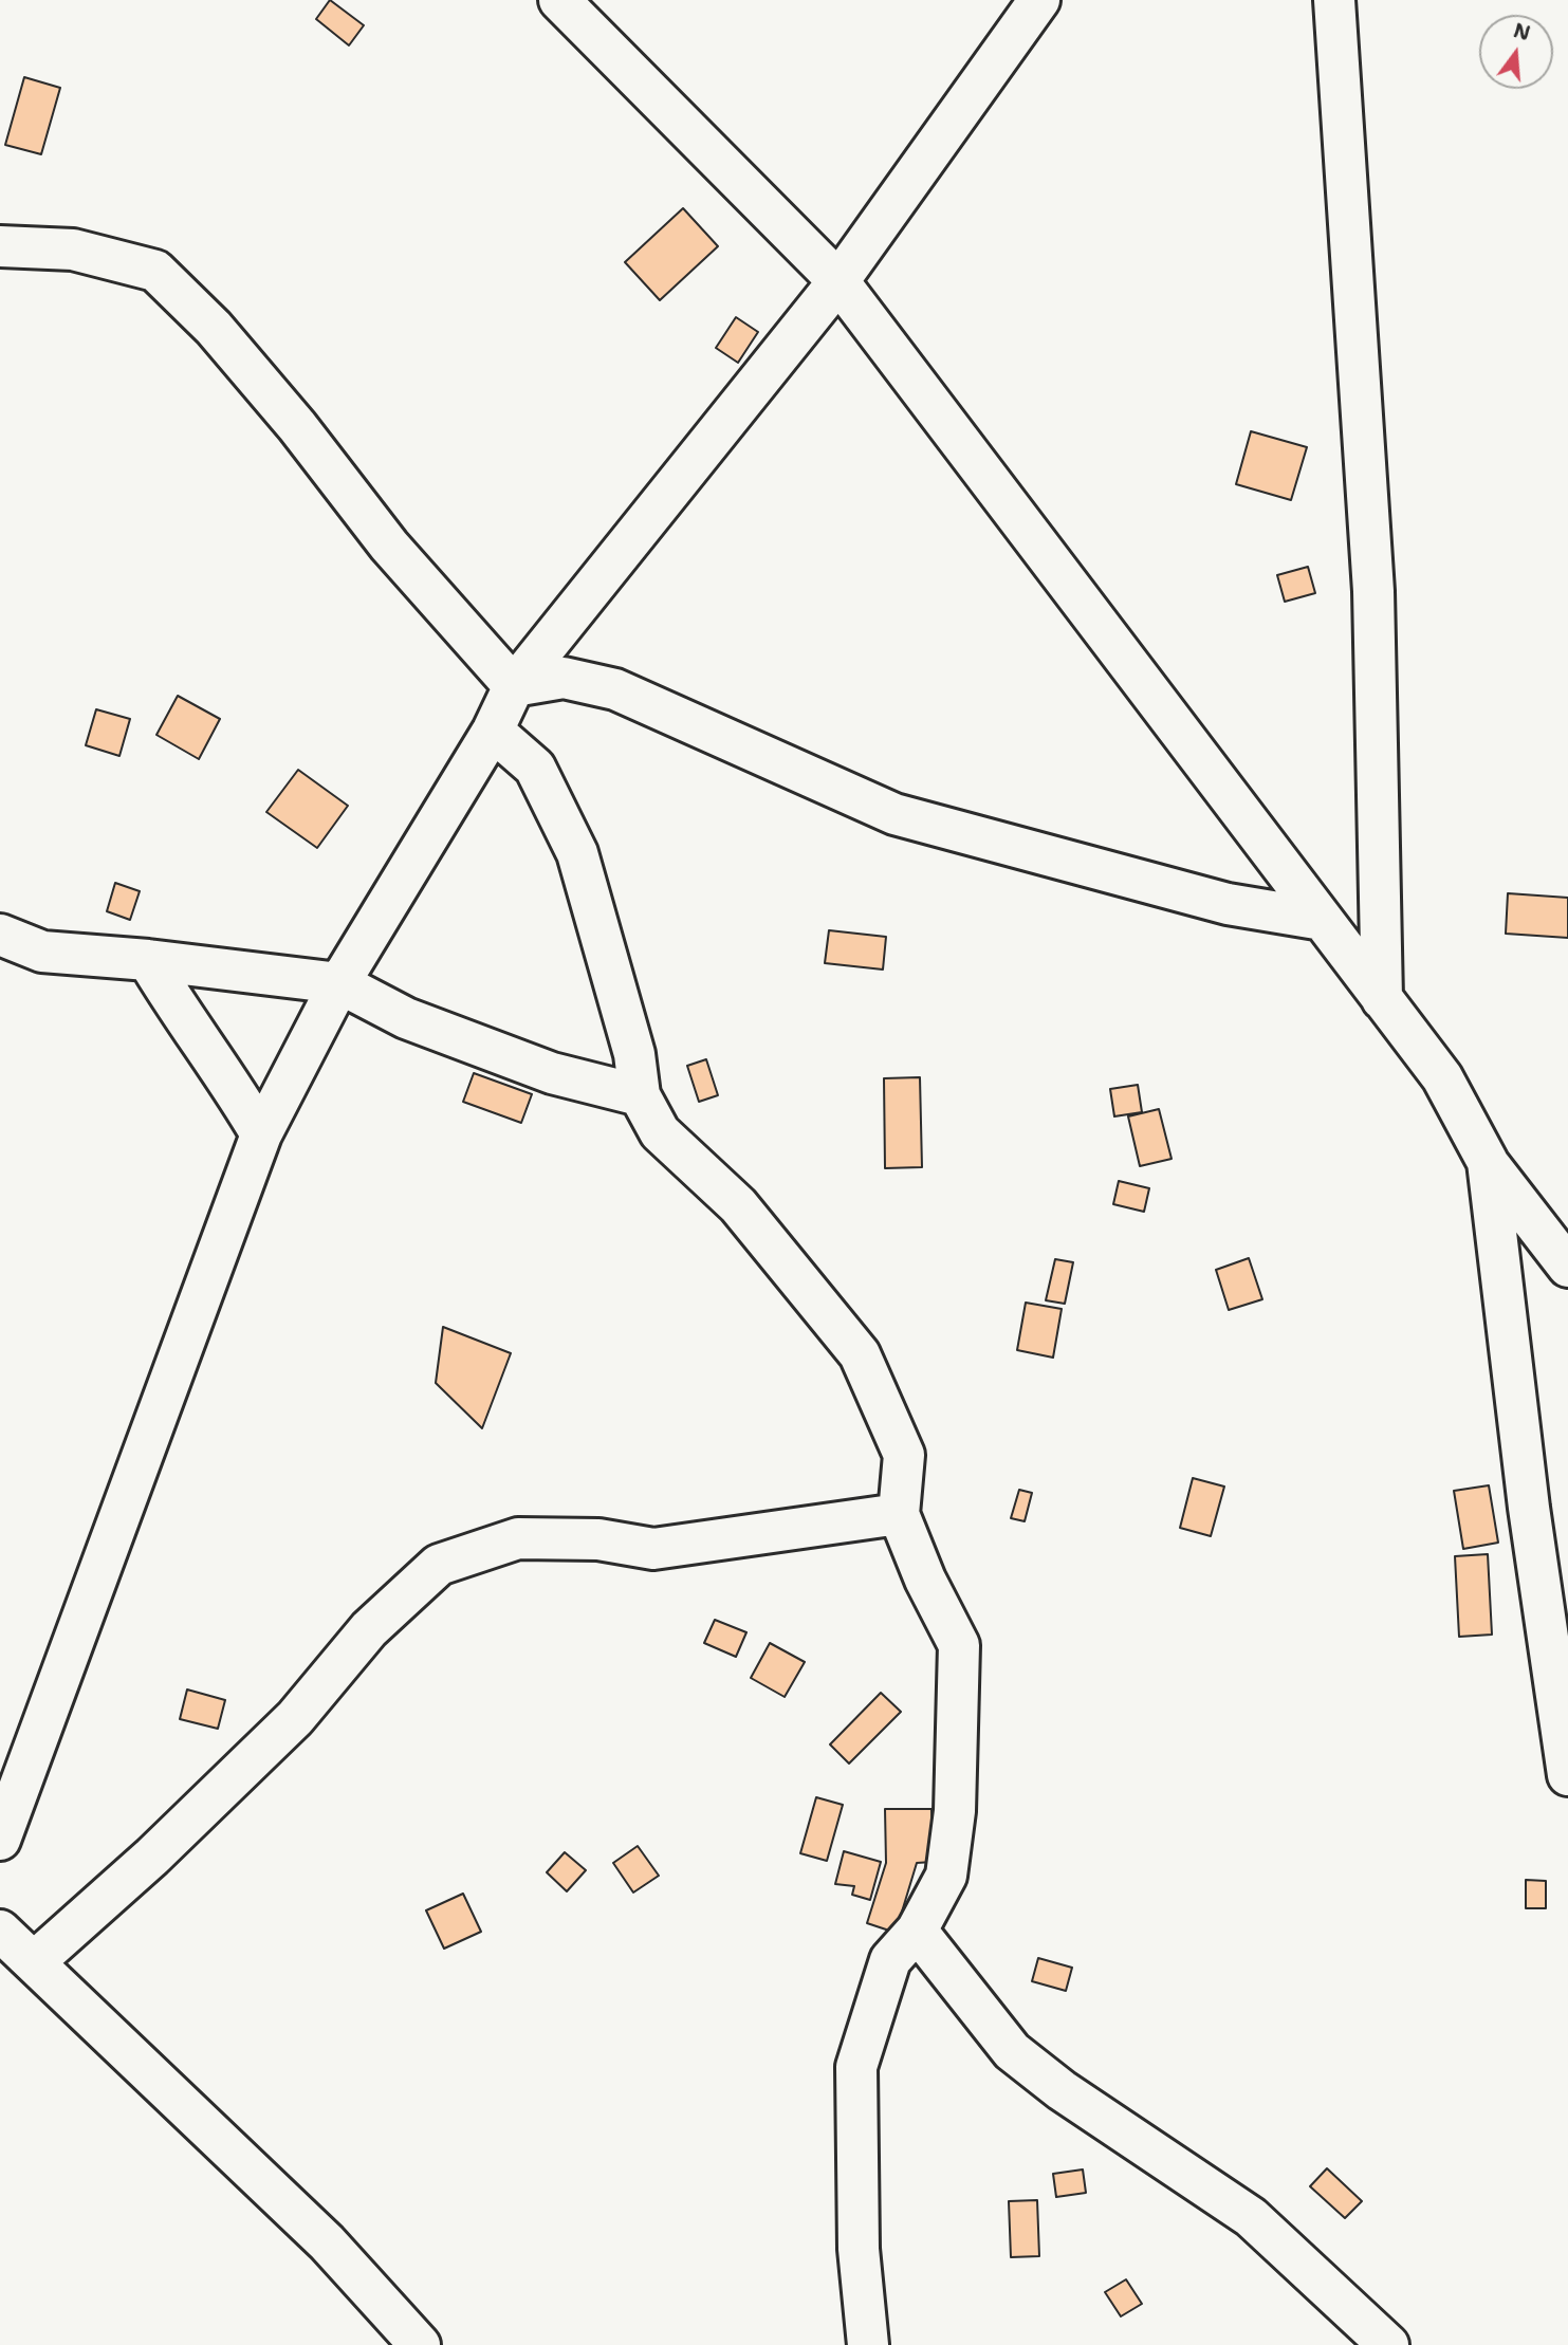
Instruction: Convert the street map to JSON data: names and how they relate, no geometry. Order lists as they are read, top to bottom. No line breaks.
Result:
{"north":"top"}
